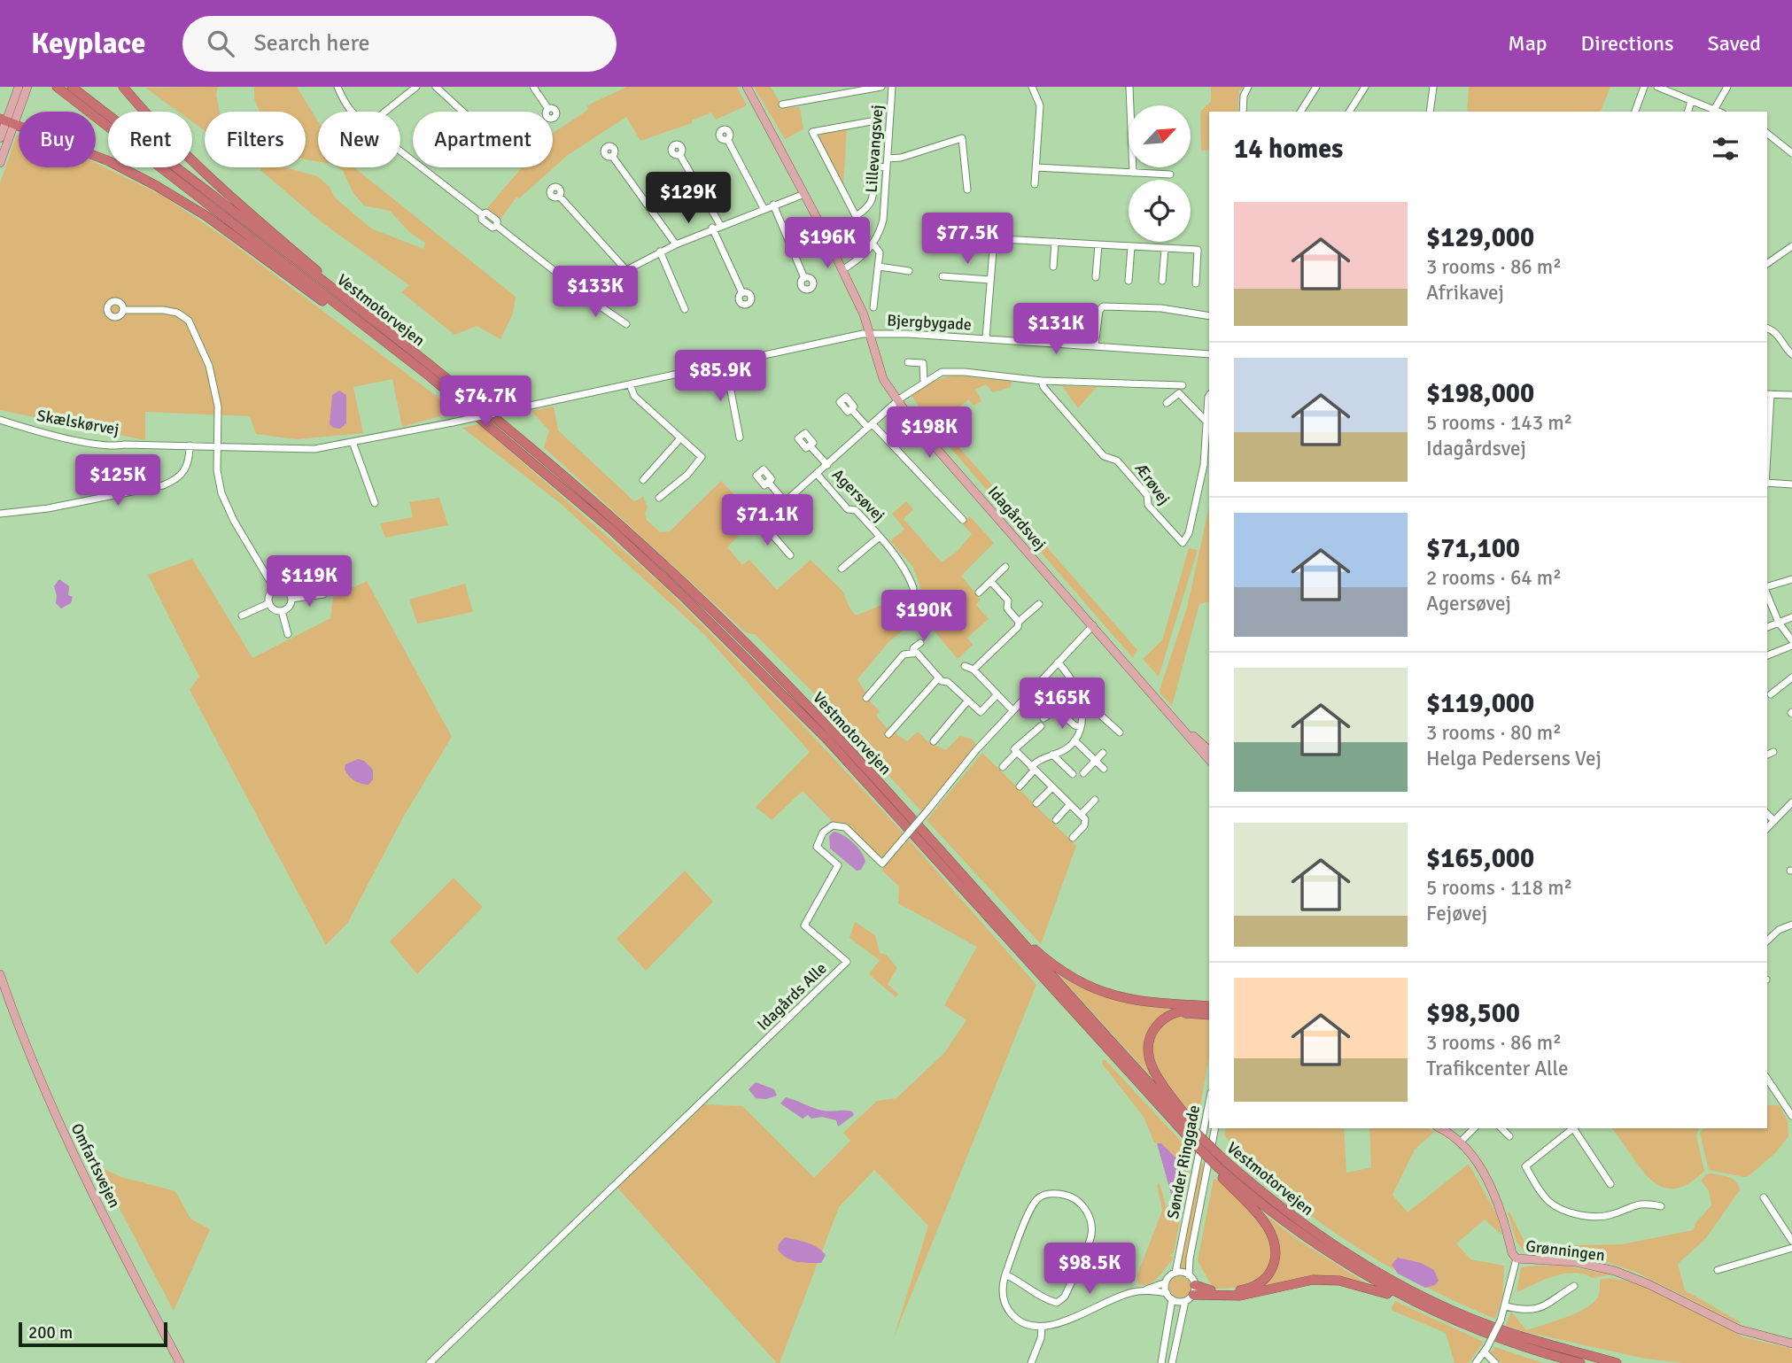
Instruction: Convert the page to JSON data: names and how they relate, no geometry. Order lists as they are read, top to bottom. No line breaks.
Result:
{"streets":{"highway":["Vestmotorvejen"],"main road":["Idagårdsvej","Omfartsvejen","Grønningen"],"street":["Lillevangsvej","Bjergbygade","Skælskørvej","Ærøvej","Agersøvej","Idagårds Alle","Sønder Ringgade"]},"crossings":[["Lillevangsvej","Idagårdsvej"],["Bjergbygade","Idagårdsvej"],["Agersøvej","Idagårdsvej"],["Idagårdsvej","Idagårds Alle"]],"scale_bar":"200 m","north":"top right","page":{"header":"Keyplace","search":"Search here","nav":["Map","Directions","Saved"],"chip":["Buy","Rent","Filters","New","Apartment"],"heading":"14 homes","price":["$129K","$77.5K","$196K","$133K","$131K","$85.9K","$74.7K","$198K","$125K","$71.1K","$119K","$190K","$165K","$98.5K"],"list":[{"name":"$129,000","note":"3 rooms · 86 m² · Afrikavej"},{"name":"$198,000","note":"5 rooms · 143 m² · Idagårdsvej"},{"name":"$71,100","note":"2 rooms · 64 m² · Agersøvej"},{"name":"$119,000","note":"3 rooms · 80 m² · Helga Pedersens Vej"},{"name":"$165,000","note":"5 rooms · 118 m² · Fejøvej"},{"name":"$98,500","note":"3 rooms · 86 m² · Trafikcenter Alle"}],"scale":"200 m"}}
